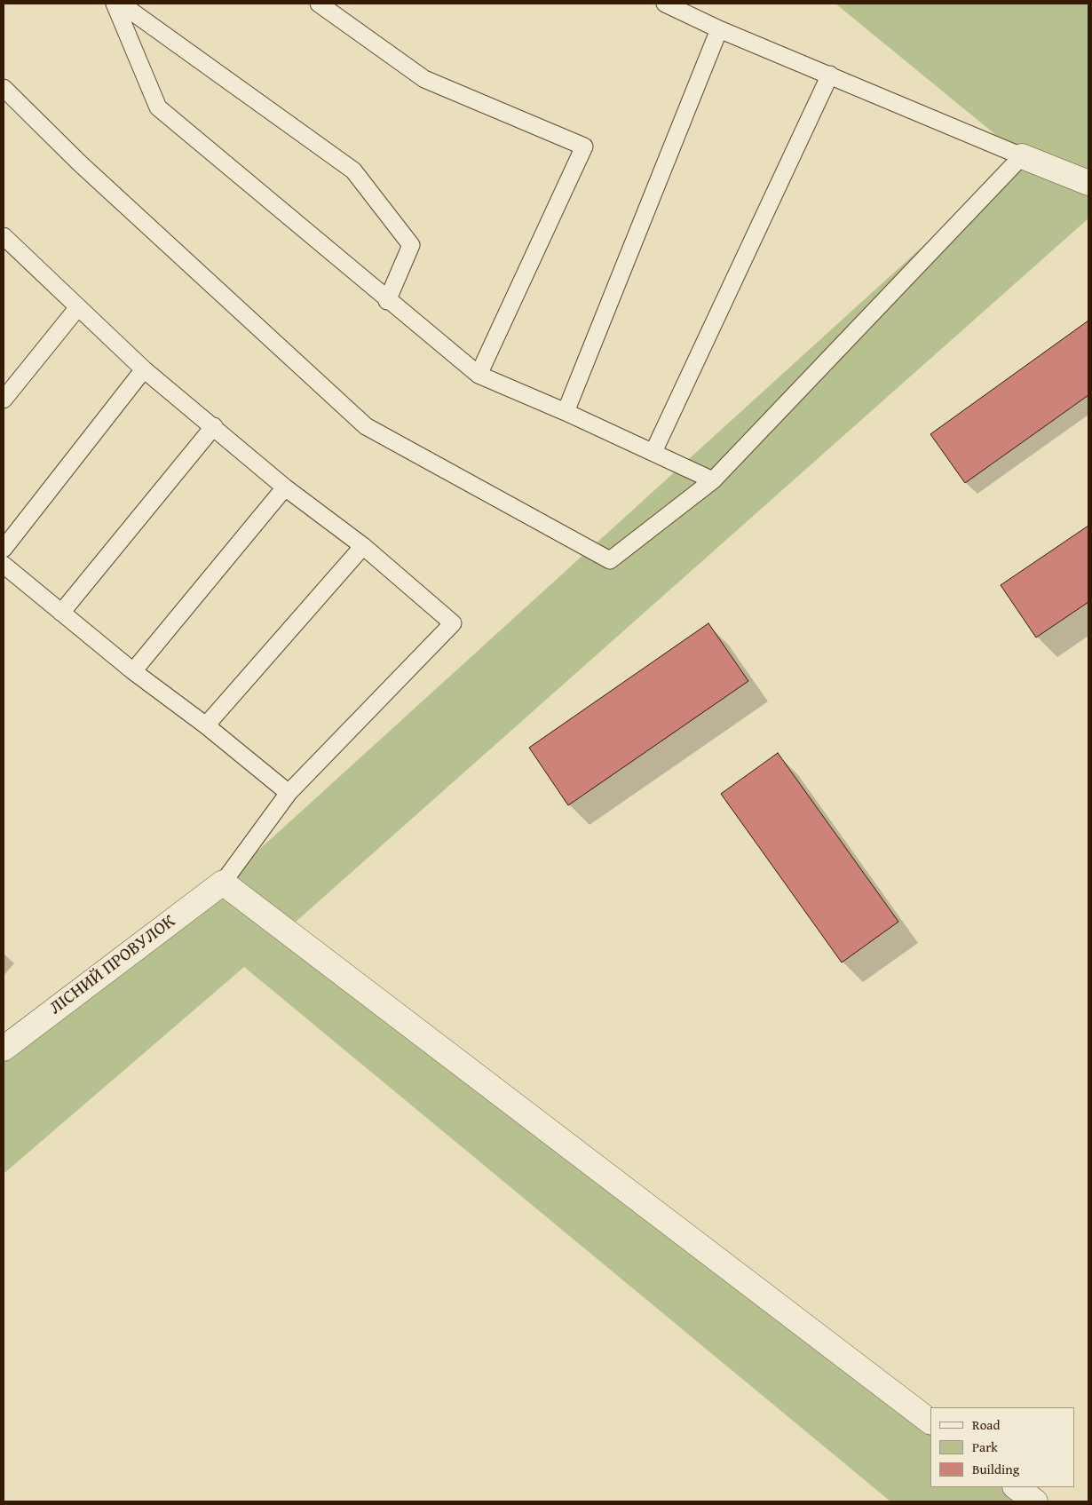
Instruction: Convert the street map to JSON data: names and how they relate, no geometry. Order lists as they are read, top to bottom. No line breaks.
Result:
{"streets":{"street":["ЛІСНИЙ ПРОВУЛОК"]},"legend":["Road","Park","Building"]}
